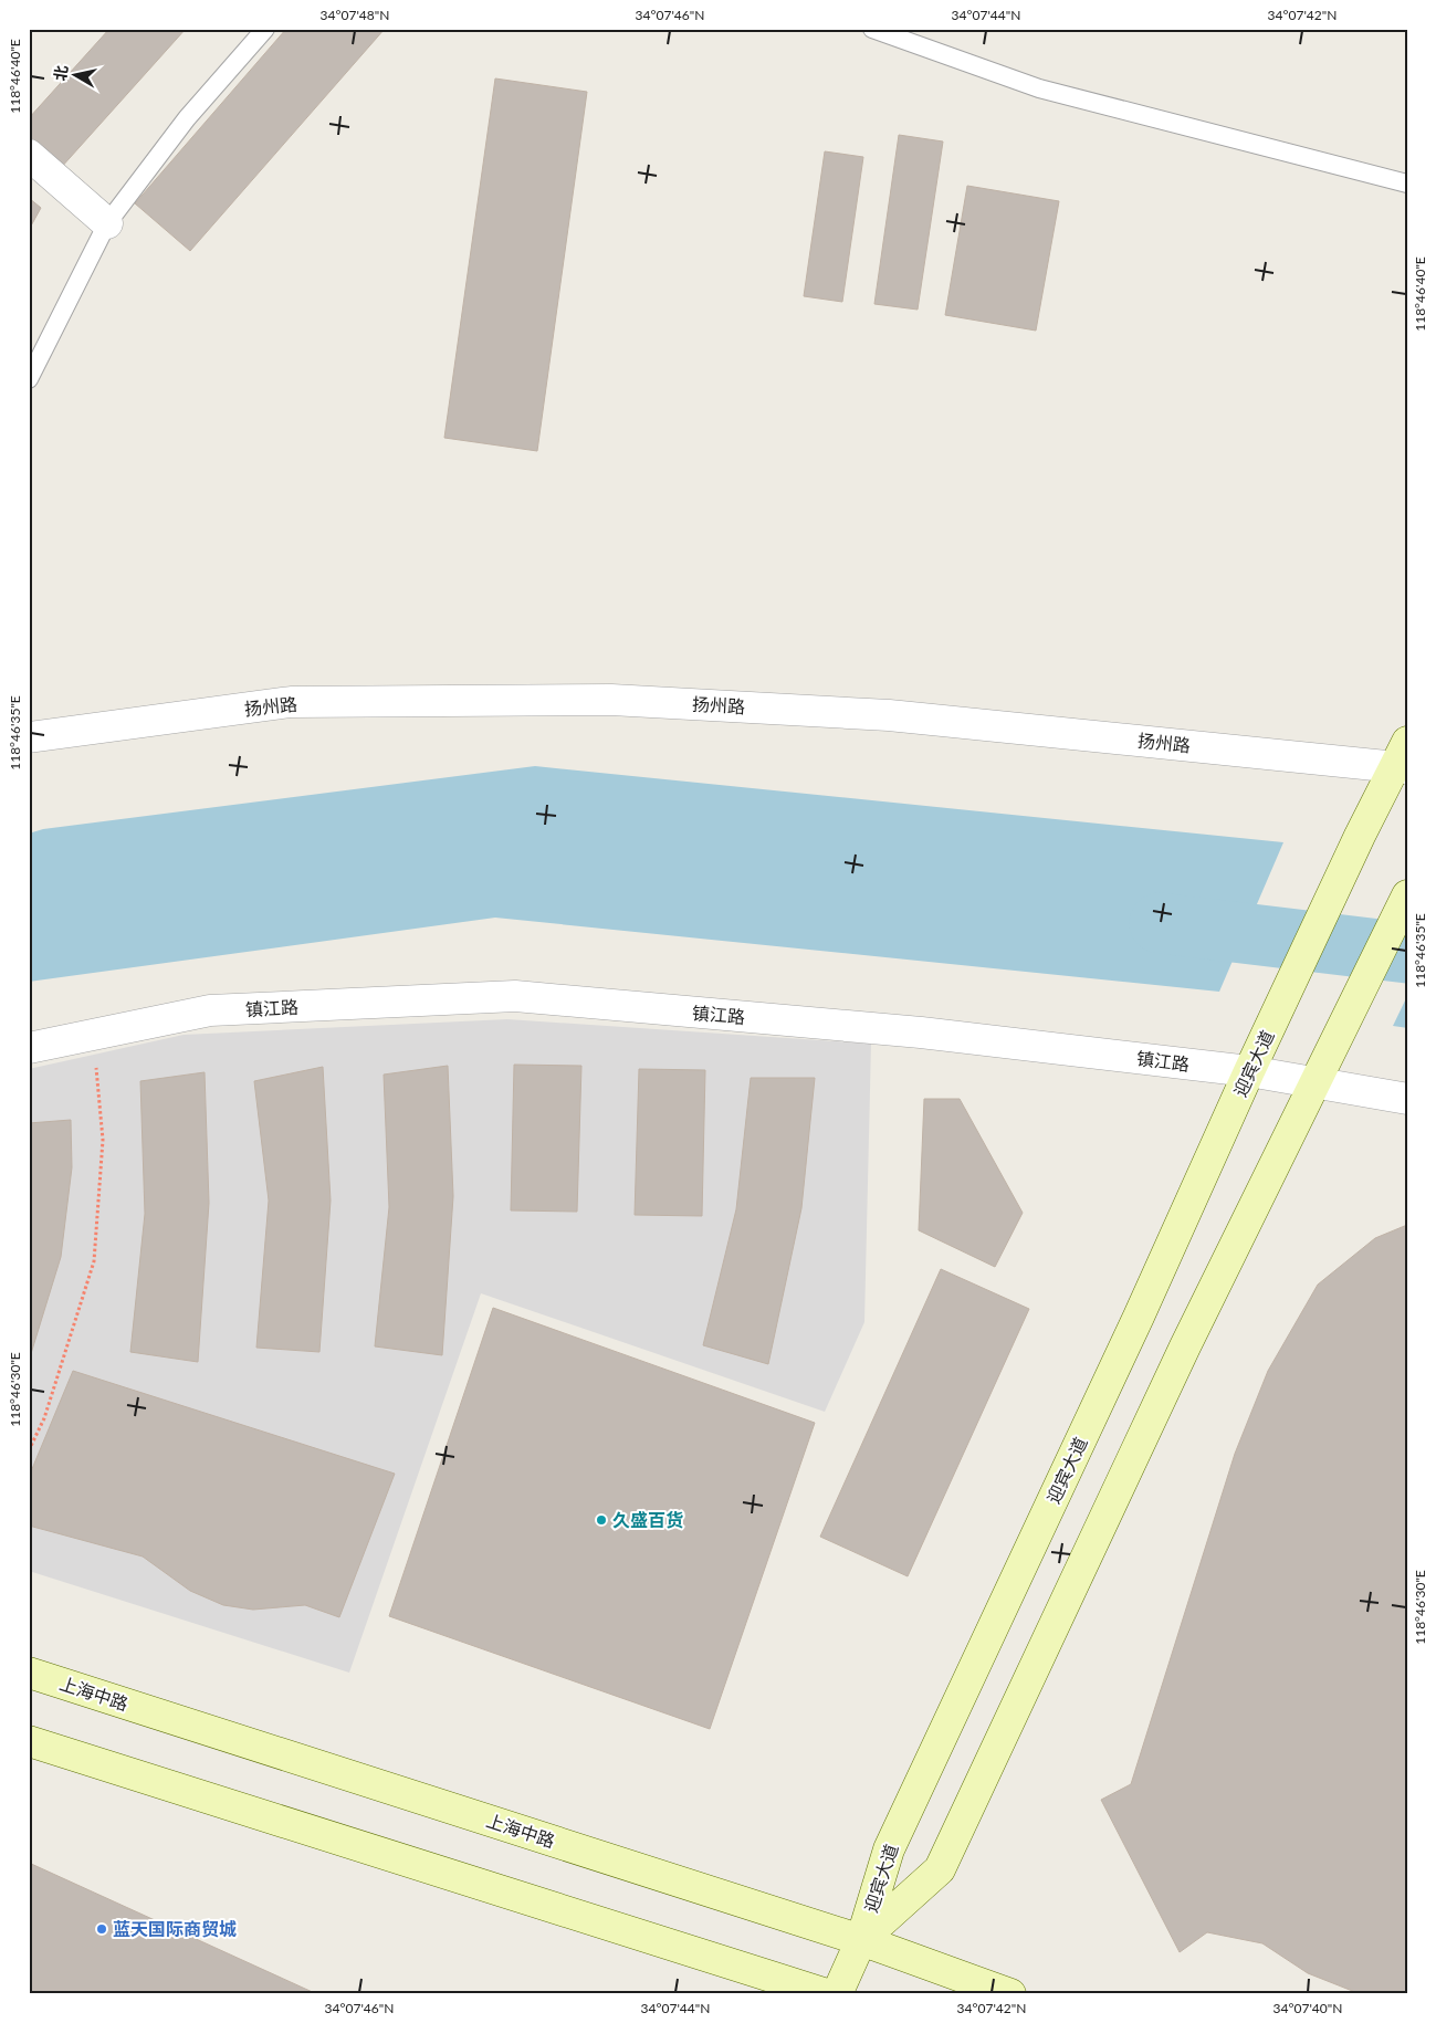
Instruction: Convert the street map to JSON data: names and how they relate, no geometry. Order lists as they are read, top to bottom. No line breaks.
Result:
{"streets":{"main road":["迎宾大道","上海中路"],"street":["扬州路","镇江路"]},"crossings":[["扬州路","迎宾大道"],["镇江路","迎宾大道"],["迎宾大道","上海中路"]],"places":["久盛百货","蓝天国际商贸城"],"north":"left","coordinates":["34°07'48\"N","34°07'46\"N","34°07'44\"N","34°07'42\"N","118°46'40\"E","118°46'35\"E","118°46'30\"E","34°07'40\"N"]}
